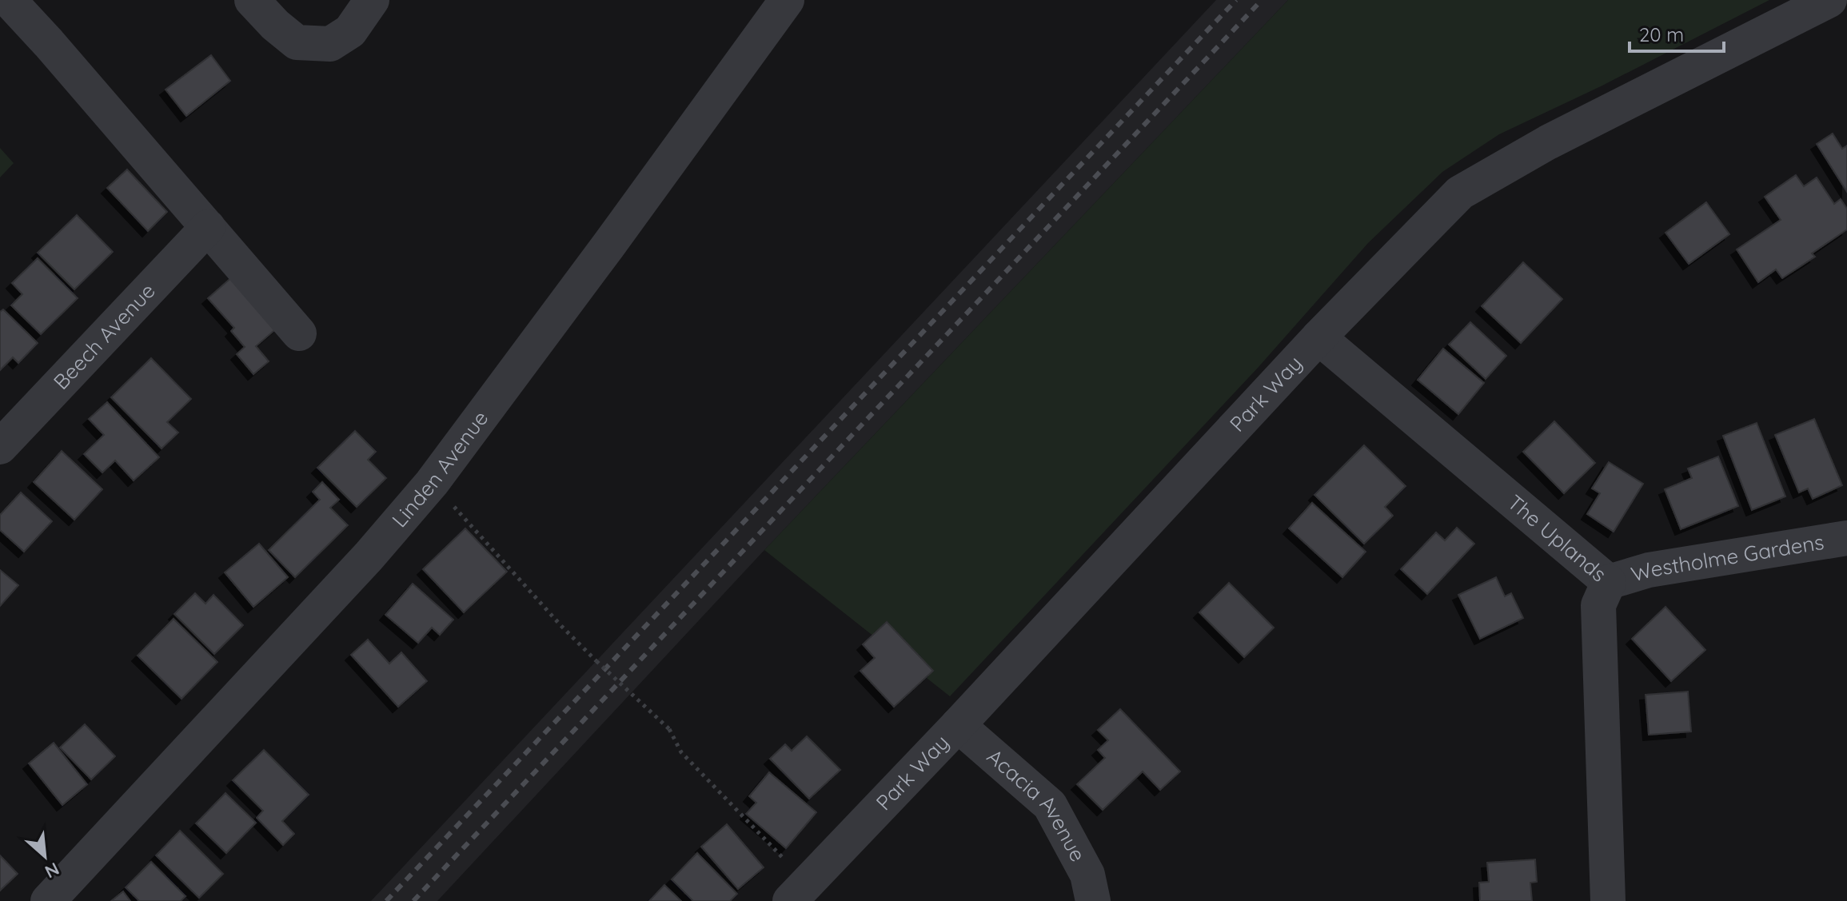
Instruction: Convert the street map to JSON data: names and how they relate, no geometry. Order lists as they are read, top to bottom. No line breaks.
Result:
{"streets":{"street":["Beech Avenue","Park Way","Linden Avenue","The Uplands","Westholme Gardens","Acacia Avenue"]},"crossings":[["Park Way","The Uplands"],["Park Way","Acacia Avenue"],["The Uplands","Westholme Gardens"]],"scale_bar":"20 m","north":"bottom right"}
